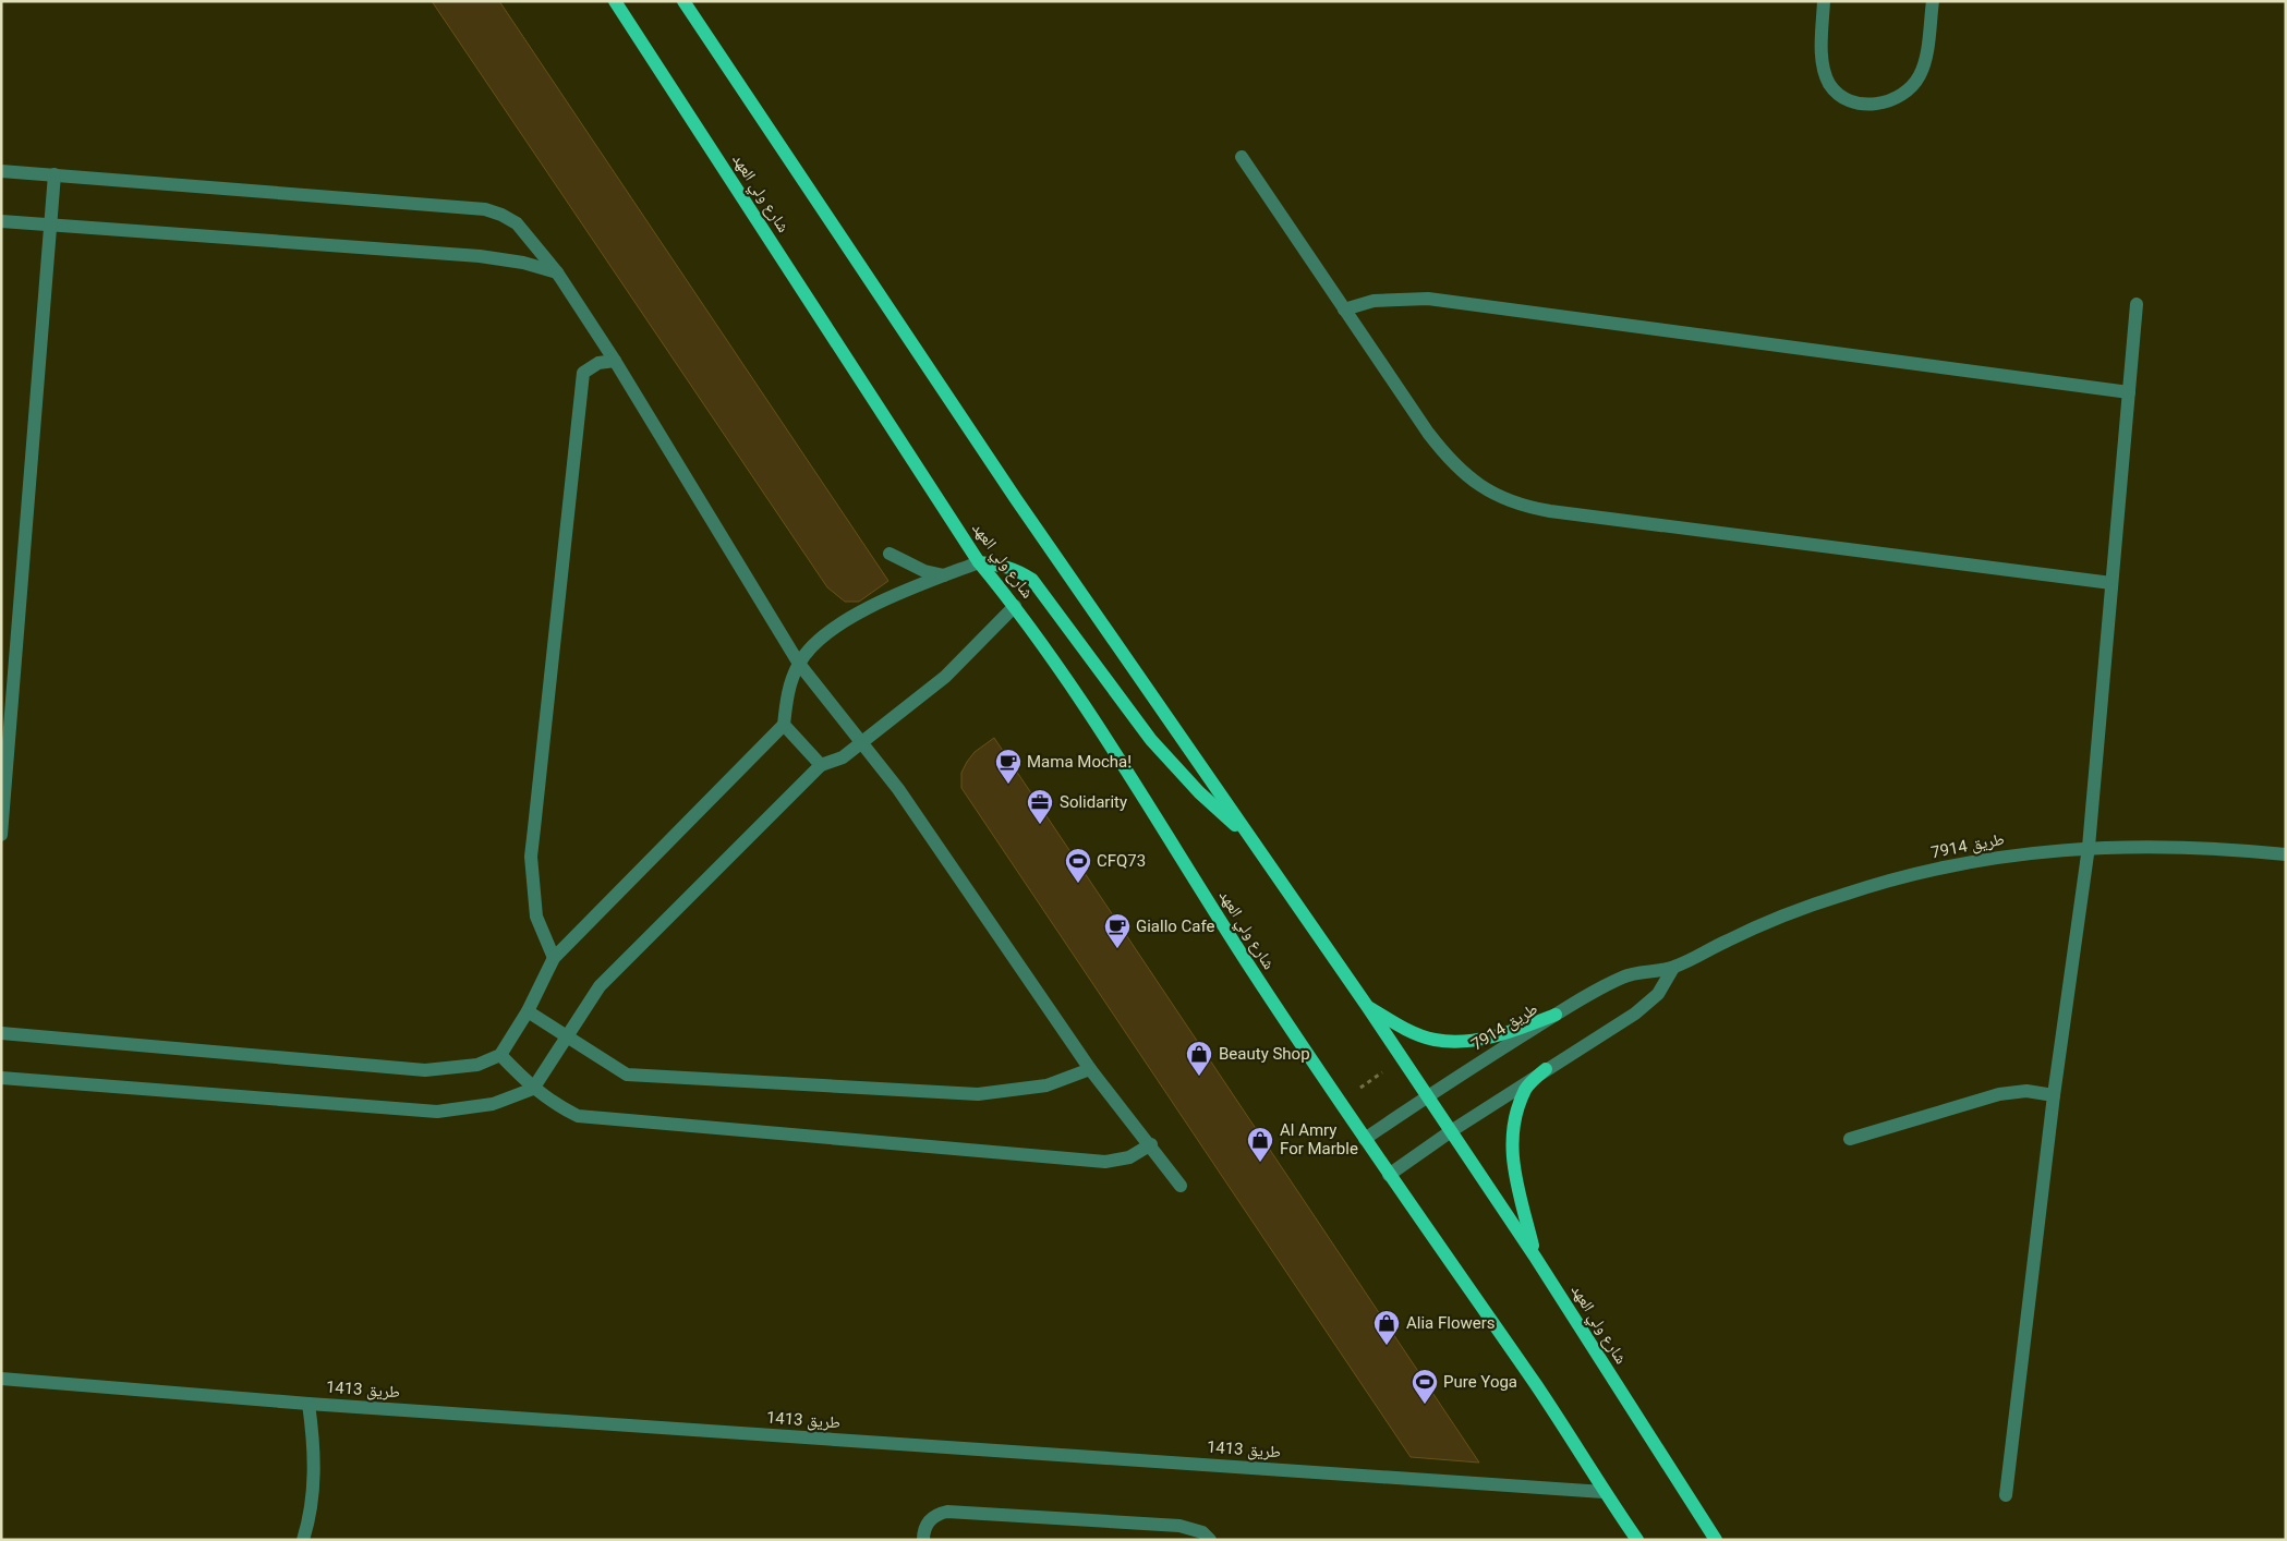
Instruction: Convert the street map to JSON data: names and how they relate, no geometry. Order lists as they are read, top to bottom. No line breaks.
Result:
{"streets":{"main road":["شارع ولي العهد"],"street":["طريق 7914","طريق 1413"]},"crossings":[["شارع ولي العهد","طريق 7914"]],"places":{"cafe":["Mama Mocha!","Giallo Cafe"],"office":["Solidarity"],"sports":["CFQ73","Pure Yoga"],"shop":["Beauty Shop","Al Amry For Marble","Alia Flowers"]}}
